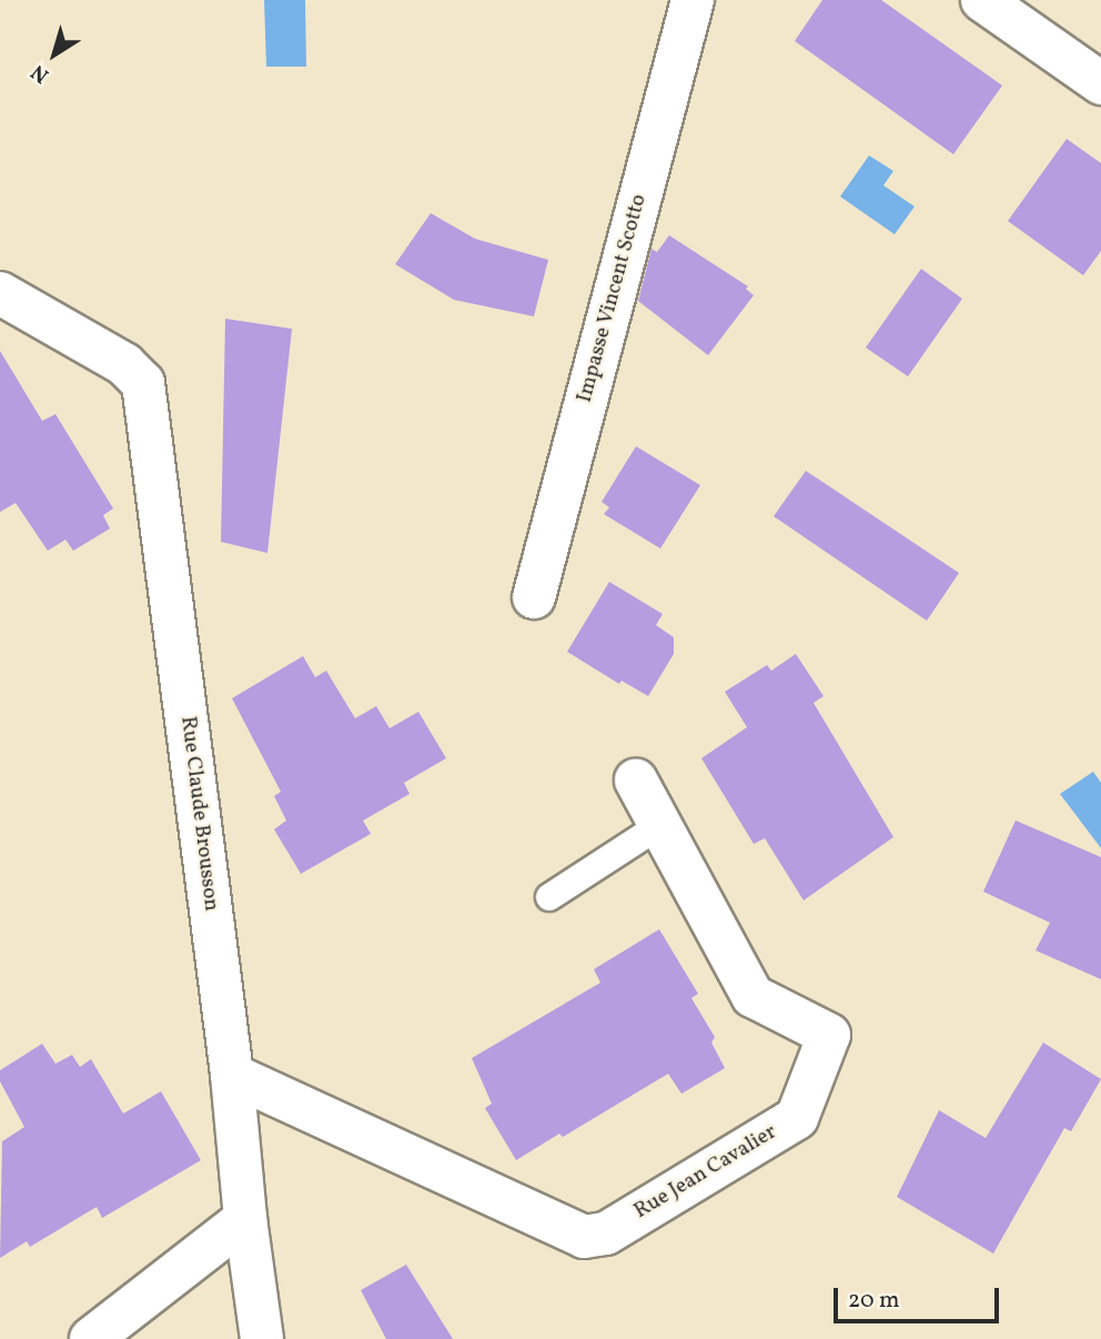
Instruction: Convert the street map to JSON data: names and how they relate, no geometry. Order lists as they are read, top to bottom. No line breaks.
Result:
{"streets":{"street":["Impasse Vincent Scotto","Rue Claude Brousson","Rue Jean Cavalier"]},"crossings":[["Rue Claude Brousson","Rue Jean Cavalier"]],"scale_bar":"20 m","north":"bottom left"}
